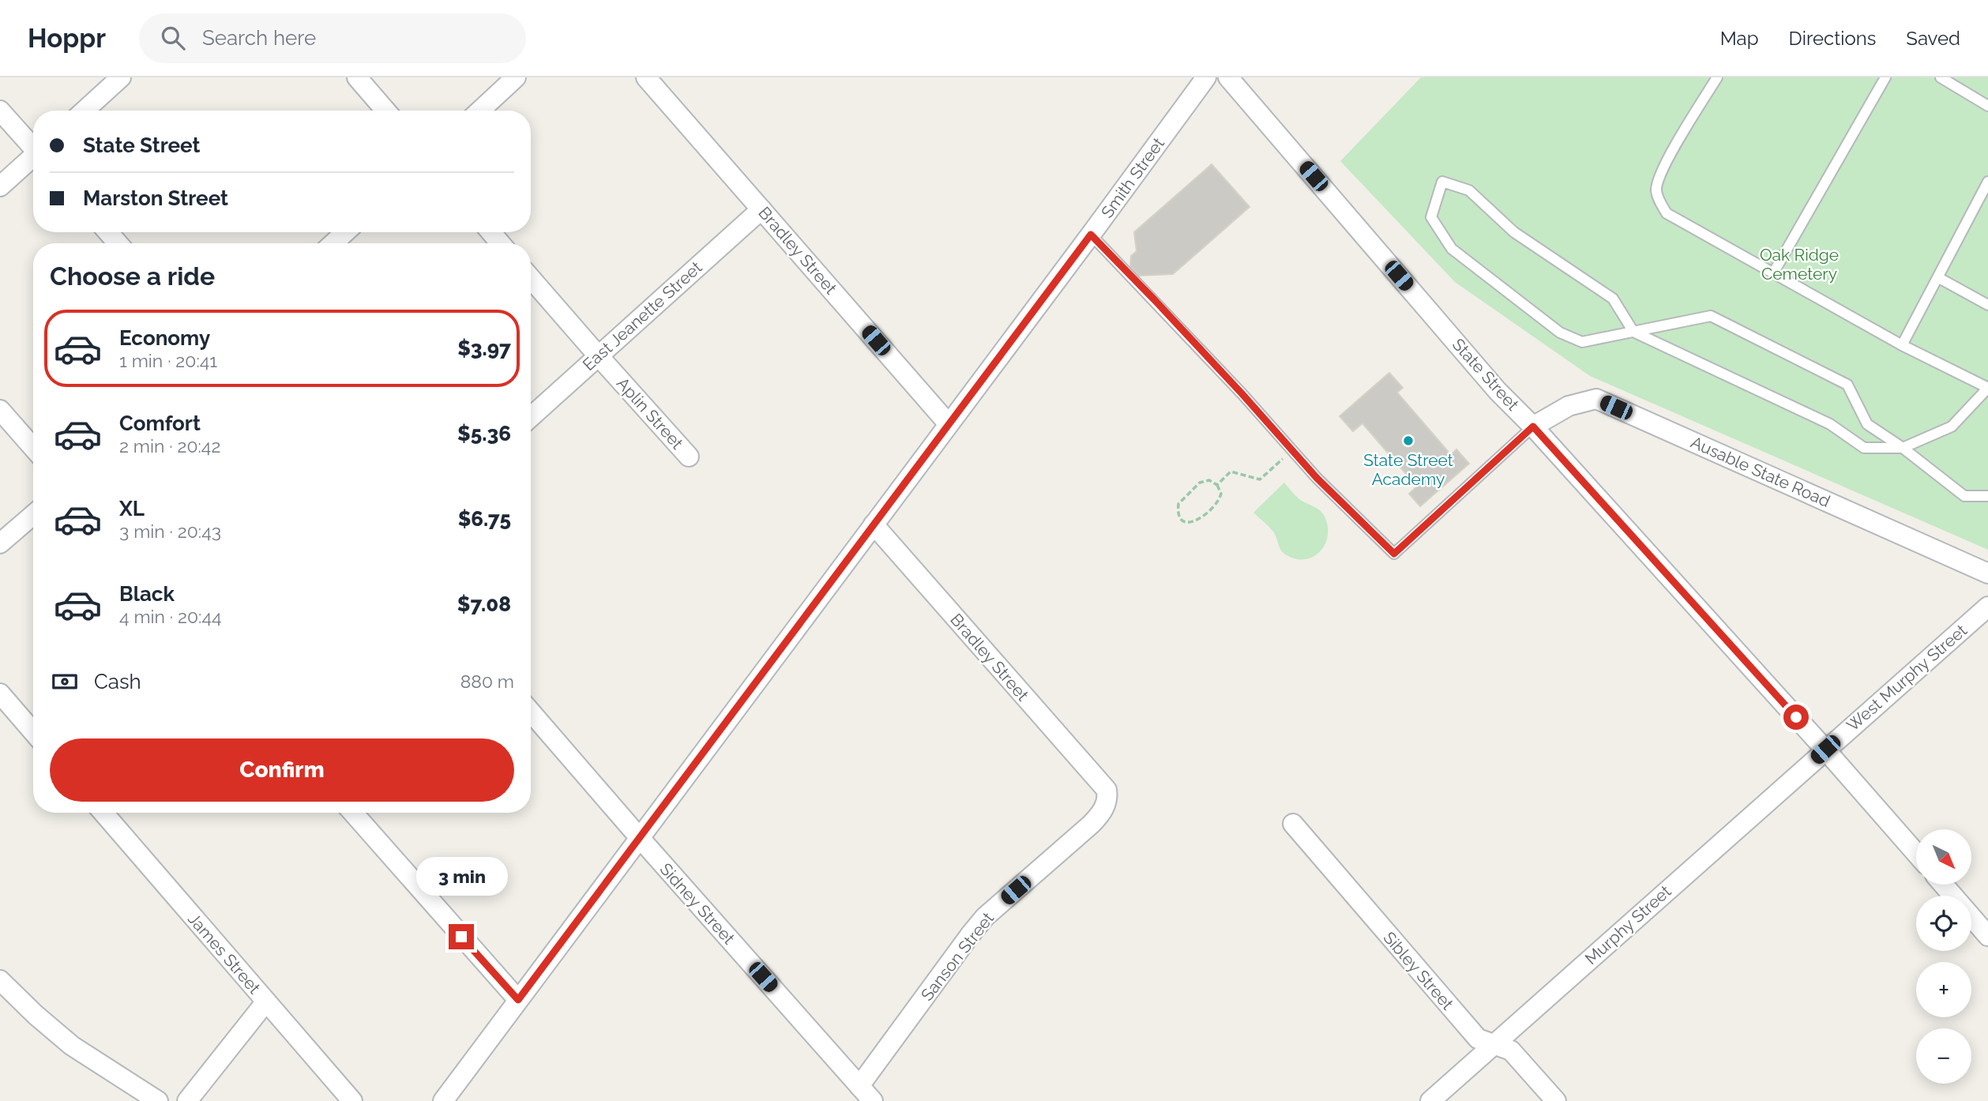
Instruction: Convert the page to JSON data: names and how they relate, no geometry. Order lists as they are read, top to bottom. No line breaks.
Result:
{"streets":{"street":["Smith Street","Bradley Street","East Jeanette Street","State Street","Aplin Street","Ausable State Road","West Murphy Street","Sidney Street","Murphy Street","James Street","Sanson Street","Sibley Street"]},"crossings":[["Smith Street","Bradley Street"],["Smith Street","Sidney Street"],["Bradley Street","East Jeanette Street"],["Bradley Street","Sanson Street"],["East Jeanette Street","Aplin Street"],["State Street","Ausable State Road"],["State Street","West Murphy Street"],["State Street","Murphy Street"],["West Murphy Street","Murphy Street"],["Sidney Street","Sanson Street"],["Murphy Street","Sibley Street"]],"parks":["Oak Ridge Cemetery"],"places":["State Street Academy"],"north":"bottom right","page":{"header":"Hoppr","search":"Search here","nav":["Map","Directions","Saved"],"banner":["State Street","Marston Street"],"heading":"Choose a ride","list":[{"name":"Economy","note":"1 min · 20:41","value":"$3.97"},{"name":"Comfort","note":"2 min · 20:42","value":"$5.36"},{"name":"XL","note":"3 min · 20:43","value":"$6.75"},{"name":"Black","note":"4 min · 20:44","value":"$7.08"}],"pay":["Cash","880 m"],"buttons":"Confirm","map_buttons":["+","−"],"bubble":"3 min"}}
